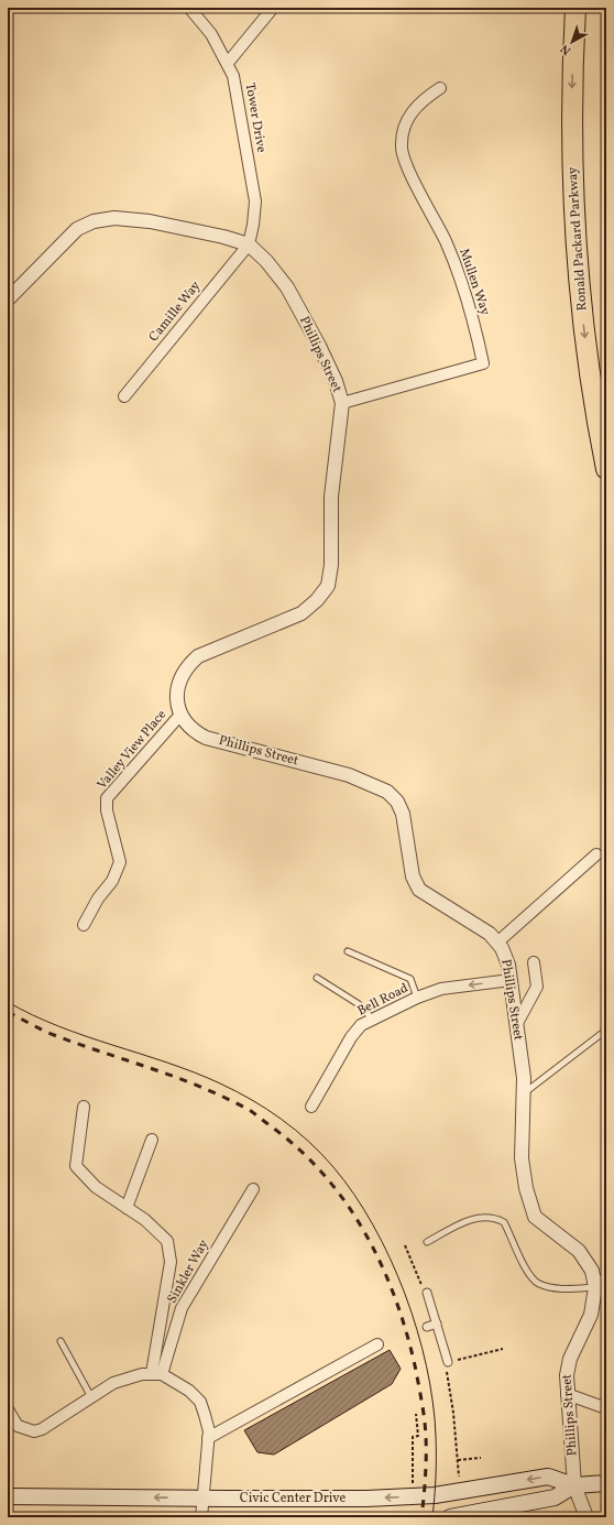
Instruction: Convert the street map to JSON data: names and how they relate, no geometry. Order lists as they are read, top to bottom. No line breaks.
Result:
{"streets":{"highway":["Ronald Packard Parkway"],"main road":["Civic Center Drive"],"street":["Tower Drive","Mullen Way","Camille Way","Phillips Street","Valley View Place","Bell Road","Sinkler Way"]},"crossings":[["Tower Drive","Camille Way"],["Tower Drive","Phillips Street"],["Mullen Way","Phillips Street"],["Camille Way","Phillips Street"],["Phillips Street","Valley View Place"],["Phillips Street","Bell Road"],["Phillips Street","Civic Center Drive"]],"one_way":["Ronald Packard Parkway","Bell Road","Civic Center Drive"],"north":"bottom left"}
